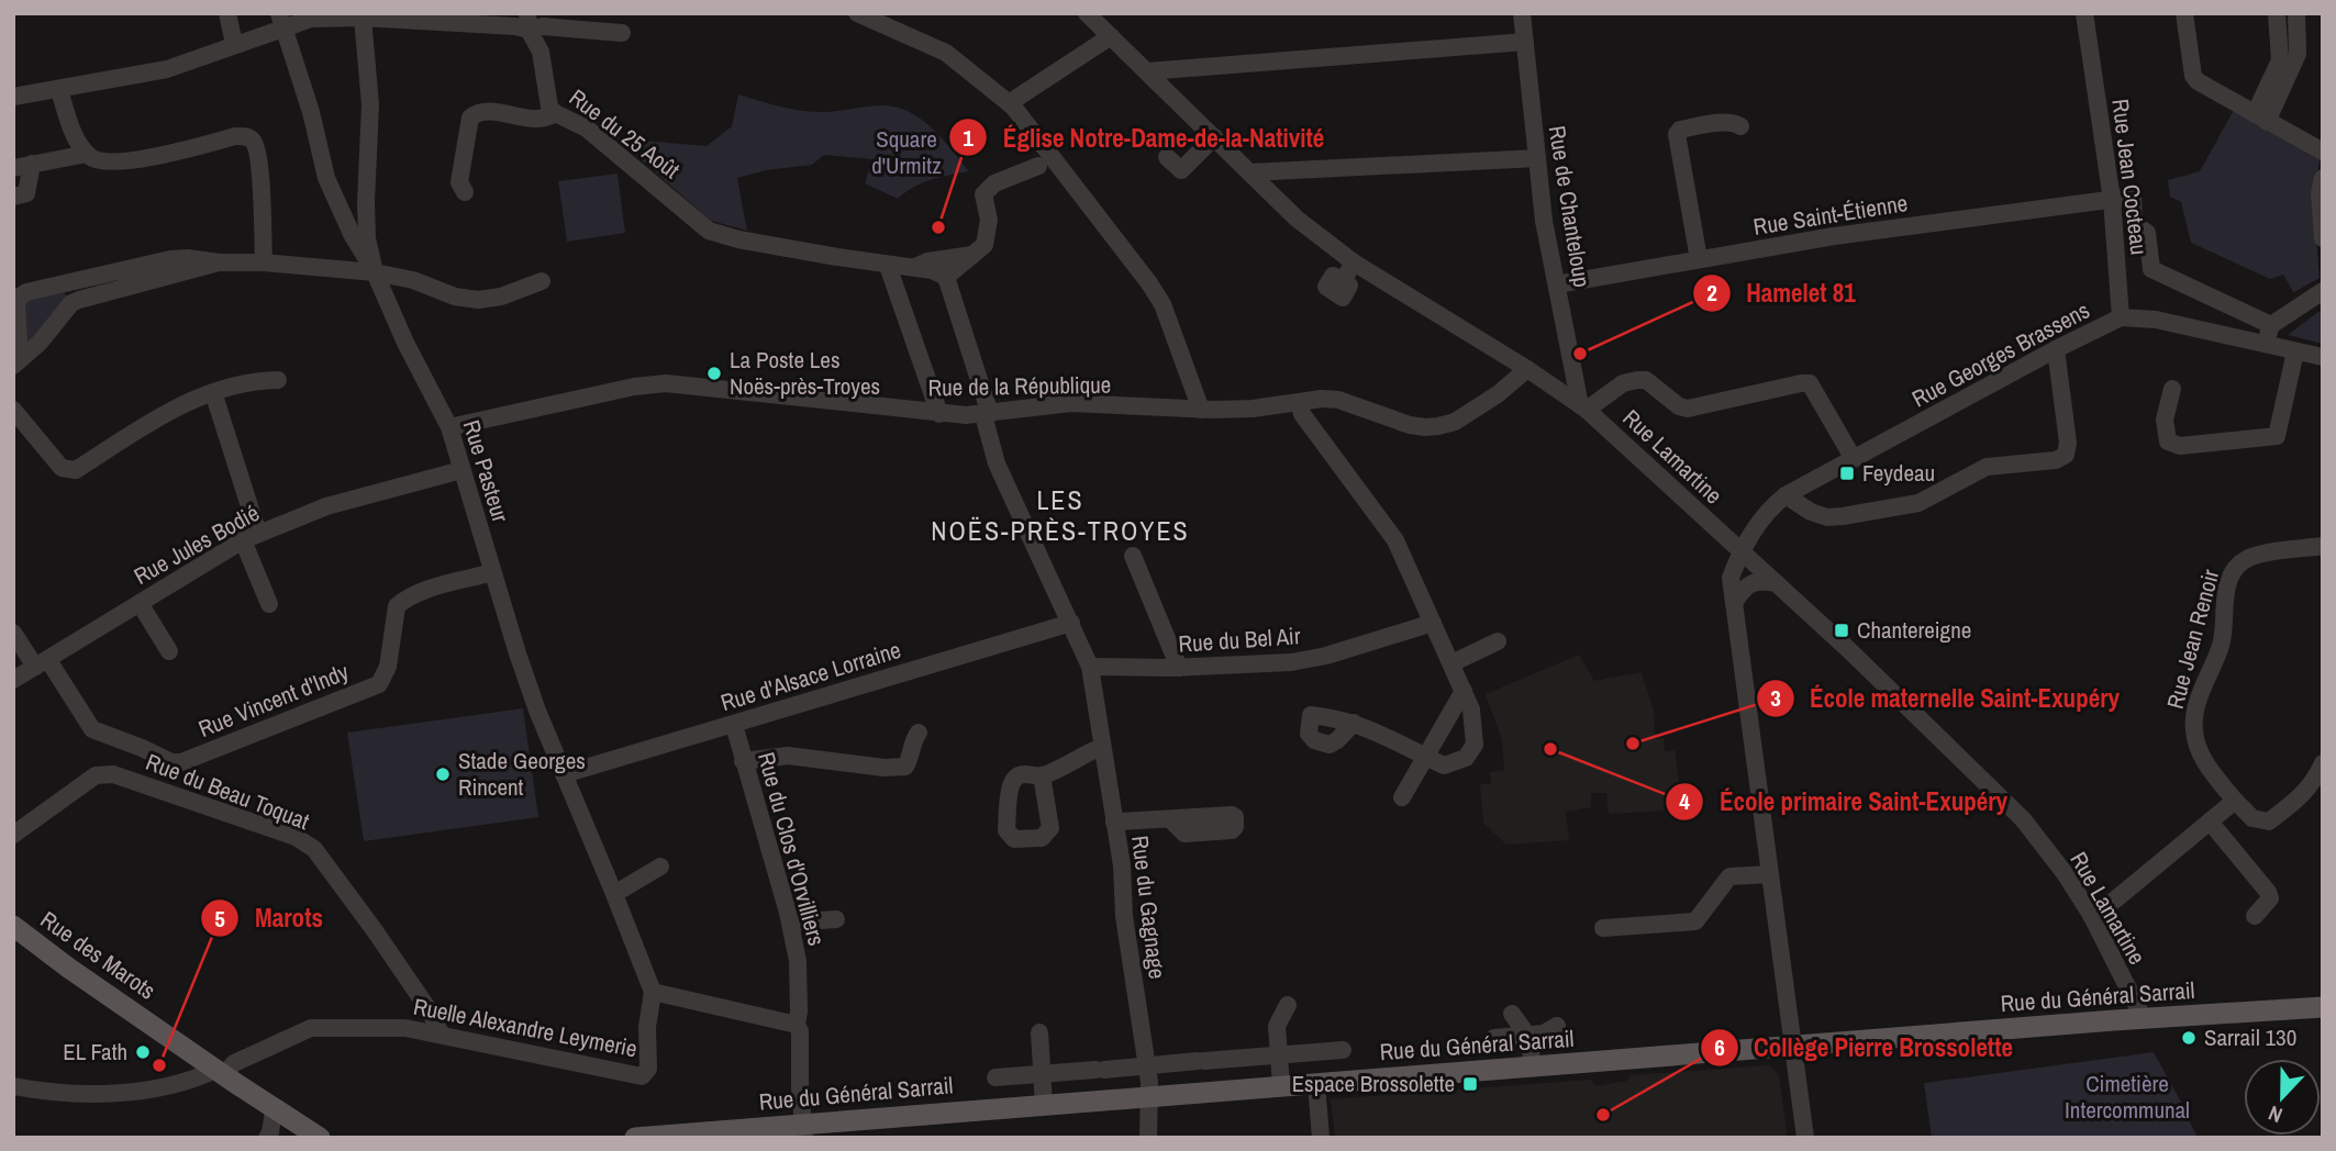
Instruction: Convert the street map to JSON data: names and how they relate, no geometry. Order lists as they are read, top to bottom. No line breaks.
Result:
{"streets":{"main road":["Rue des Marots","Rue du Général Sarrail"],"street":["Rue du 25 Août","Rue Jean Cocteau","Rue de Chanteloup","Rue Saint-Étienne","Rue Georges Brassens","Rue de la République","Rue Lamartine","Rue Pasteur","Rue Jules Bodié","Rue Jean Renoir","Rue du Bel Air","Rue d'Alsace Lorraine","Rue Vincent d'Indy","Rue du Beau Toquat","Rue du Clos d'Orvilliers","Rue du Gagnage","Ruelle Alexandre Leymerie"]},"crossings":[["Rue du 25 Août","Rue du Gagnage"],["Rue Jean Cocteau","Rue Saint-Étienne"],["Rue Jean Cocteau","Rue Georges Brassens"],["Rue de Chanteloup","Rue Saint-Étienne"],["Rue de Chanteloup","Rue Lamartine"],["Rue Georges Brassens","Rue Lamartine"],["Rue de la République","Rue Lamartine"],["Rue de la République","Rue Pasteur"],["Rue de la République","Rue du Gagnage"],["Rue Lamartine","Rue du Général Sarrail"],["Rue Pasteur","Rue Jules Bodié"],["Rue Pasteur","Rue d'Alsace Lorraine"],["Rue Pasteur","Rue Vincent d'Indy"],["Rue Pasteur","Ruelle Alexandre Leymerie"],["Rue Jules Bodié","Rue Vincent d'Indy"],["Rue du Bel Air","Rue du Gagnage"],["Rue d'Alsace Lorraine","Rue du Clos d'Orvilliers"],["Rue d'Alsace Lorraine","Rue du Gagnage"],["Rue du Beau Toquat","Ruelle Alexandre Leymerie"],["Rue du Clos d'Orvilliers","Rue du Général Sarrail"],["Rue du Gagnage","Rue du Général Sarrail"],["Rue des Marots","Ruelle Alexandre Leymerie"]],"districts":["LES NOËS-PRÈS-TROYES"],"parks":["Square d'Urmitz","Cimetière Intercommunal"],"places":{"other":["Église Notre-Dame-de-la-Nativité","Hamelet 81","La Poste Les Noës-près-Troyes","École maternelle Saint-Exupéry","École primaire Saint-Exupéry","Stade Georges Rincent","Sarrail 130","EL Fath","Marots","Collège Pierre Brossolette"],"transit":["Feydeau","Chantereigne","Espace Brossolette"]},"north":"bottom"}
